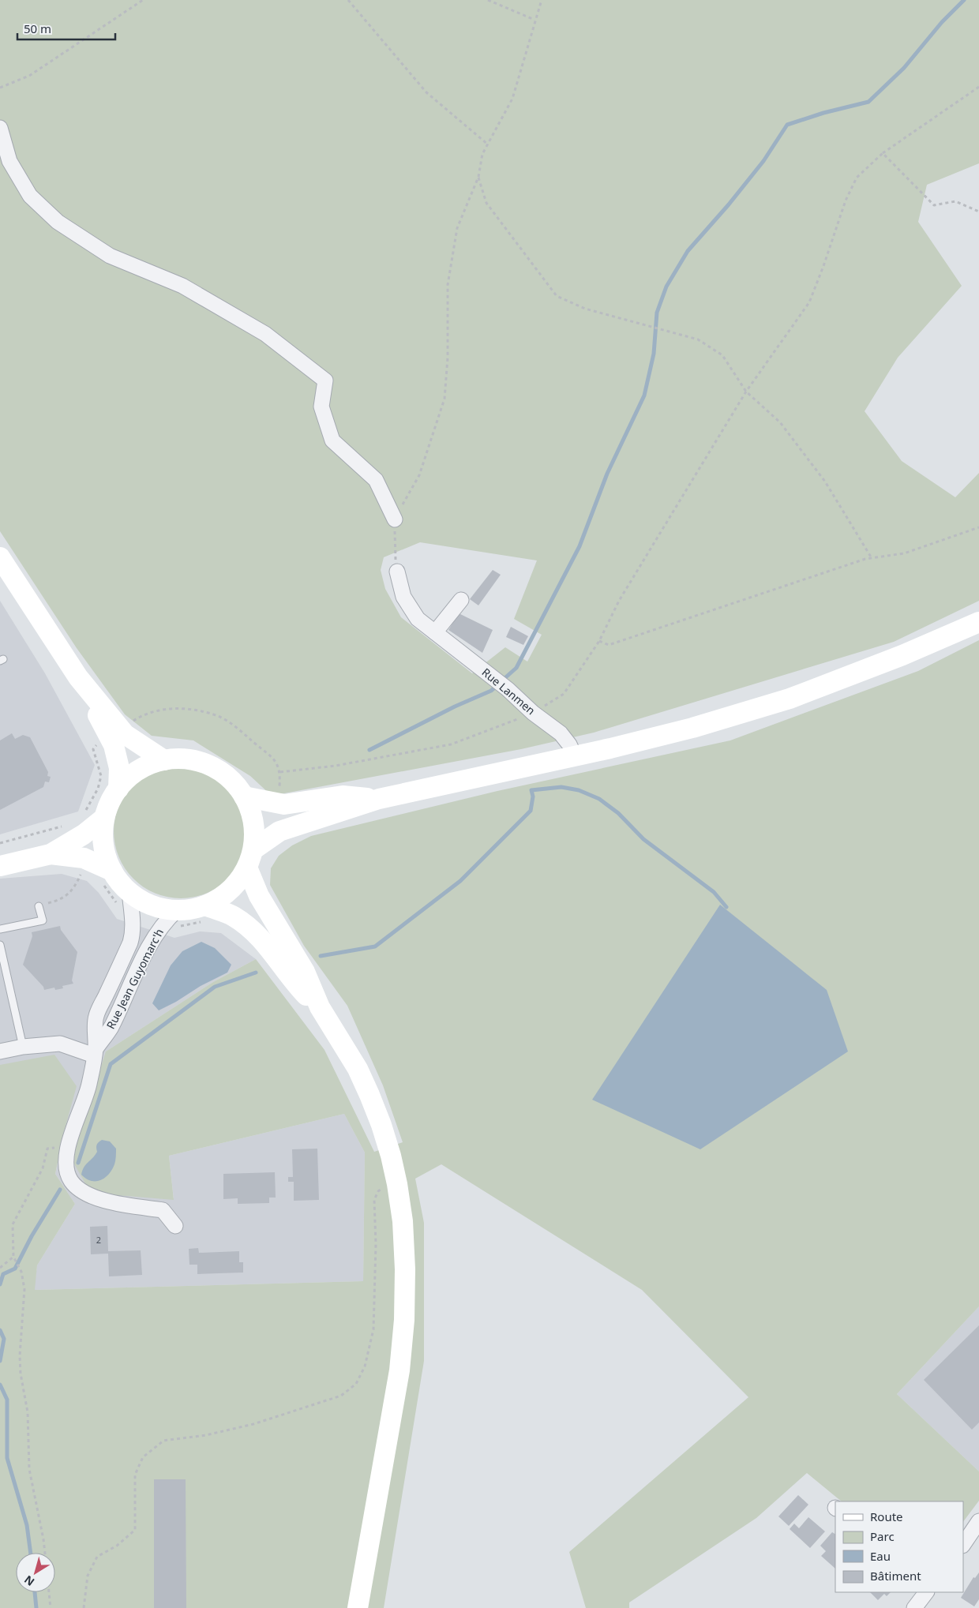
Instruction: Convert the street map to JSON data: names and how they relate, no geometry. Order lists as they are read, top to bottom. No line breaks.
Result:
{"streets":{"street":["Rue Lanmen","Rue Jean Guyomarc'h"]},"house_numbers":["2"],"legend":["Route","Parc","Eau","Bâtiment"],"scale_bar":"50 m","north":"bottom left"}
